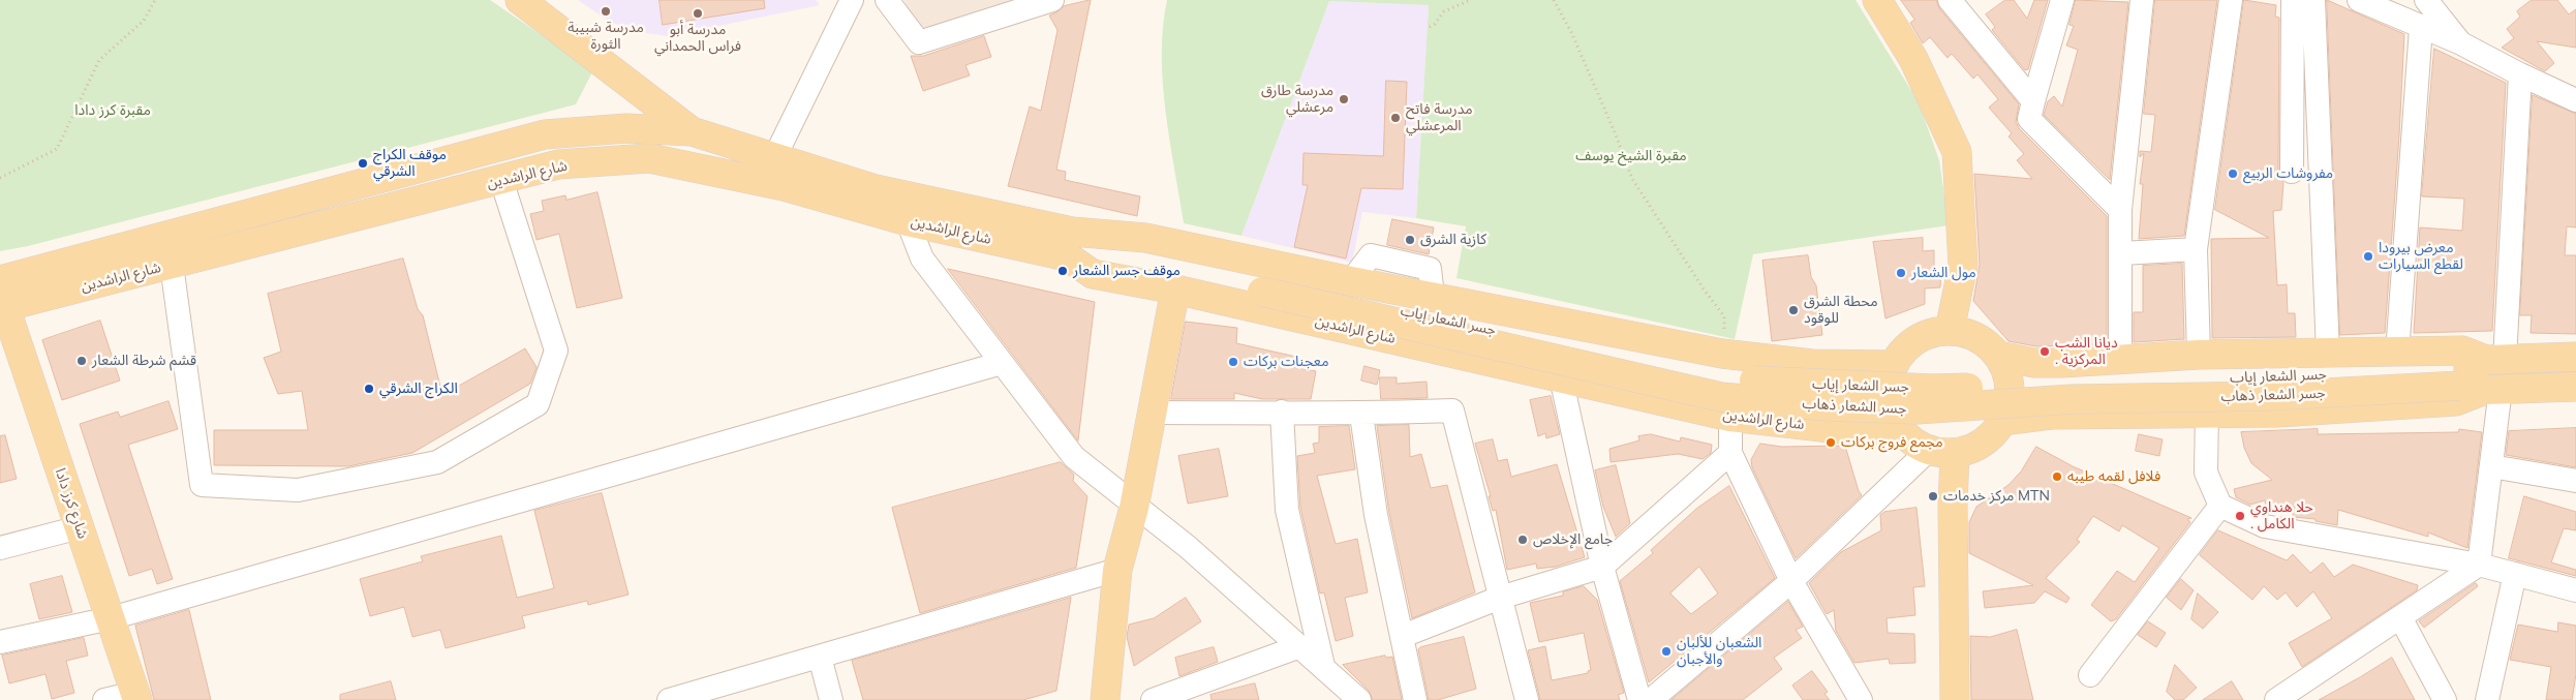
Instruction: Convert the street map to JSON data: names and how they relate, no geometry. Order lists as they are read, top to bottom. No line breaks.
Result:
{"streets":{"main road":["شارع الراشدين","جسر الشعار ذهاب","شارع كرز دادا"]},"crossings":[["شارع الراشدين","جسر الشعار ذهاب"],["شارع الراشدين","شارع كرز دادا"]],"parks":["مقبرة كرز دادا","مقبرة الشيخ يوسف"],"places":["مدرسة شبيبة الثورة","مدرسة أبو فراس الحمداني","مدرسة طارق مرعشلي","مدرسة فاتح المرعشلي","موقف الكراج الشرقي","مفروشات الربيع","كازية الشرق","معرض بيرودا لقطع السيارات","موقف جسر الشعار","مول الشعار","محطة الشرق للوقود","ديانا الشب . المركزية","قشم شرطة الشعار","معجنات بركات","الكراج الشرقي","مجمع فروج بركات","فلافل لقمه طيبه","مركز خدمات MTN","حلا هنداوي . الكامل","جامع الإخلاص","الشعبان للألبان والأجبان"]}
